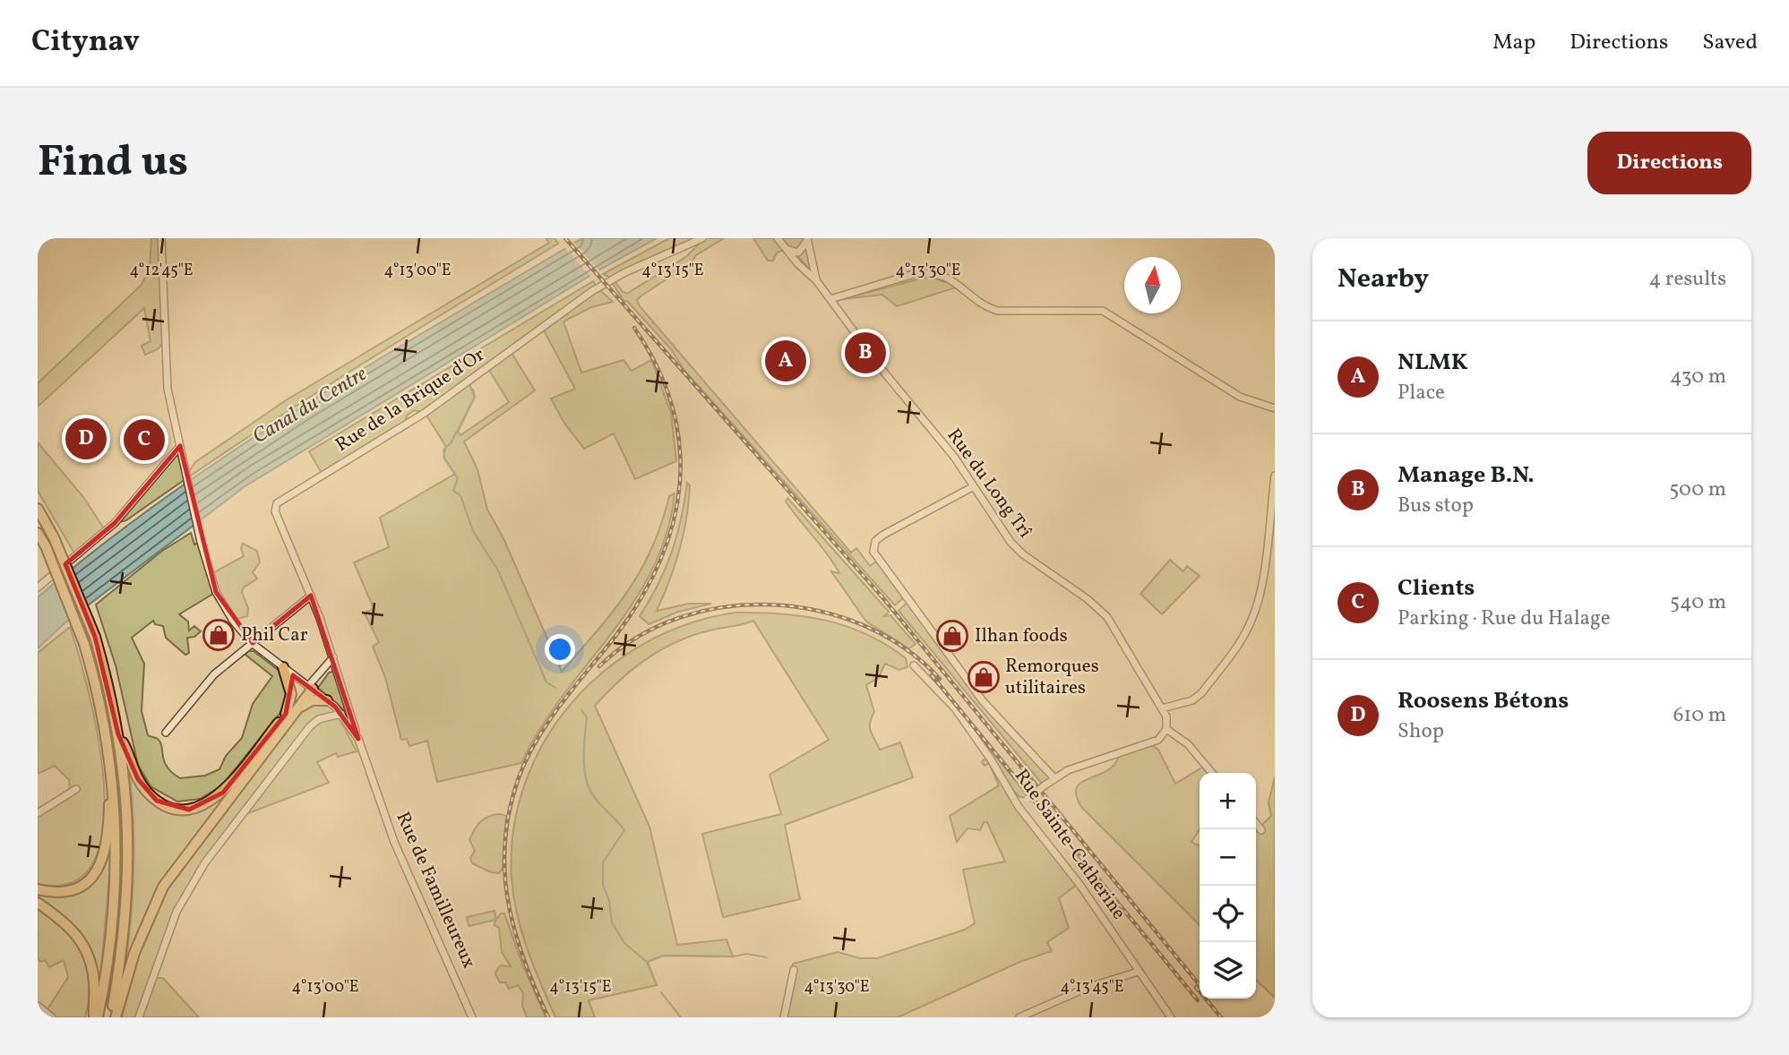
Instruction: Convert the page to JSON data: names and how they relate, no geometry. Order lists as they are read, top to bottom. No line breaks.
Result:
{"streets":{"street":["Rue de la Brique d'Or","Rue du Long Trî","Rue Sainte-Catherine","Rue de Familleureux"]},"crossings":[["Rue de la Brique d'Or","Rue de Familleureux"]],"water":["Canal du Centre"],"places":{"shop":["Phil Car","Ilhan foods","Remorques utilitaires"]},"north":"top","page":{"header":"Citynav","nav":["Map","Directions","Saved"],"buttons":"Directions","title":"Find us","heading":["Nearby","4 results"],"list":[{"mark":"A","name":"NLMK","note":"Place","value":"430 m"},{"mark":"B","name":"Manage B.N.","note":"Bus stop","value":"500 m"},{"mark":"C","name":"Clients","note":"Parking · Rue du Halage","value":"540 m"},{"mark":"D","name":"Roosens Bétons","note":"Shop","value":"610 m"}],"pins":["B","A","D","C"],"map_buttons":["+","−"]},"coordinates":["4°12'45\"E","4°13'00\"E","4°13'15\"E","4°13'30\"E","4°13'45\"E"]}
